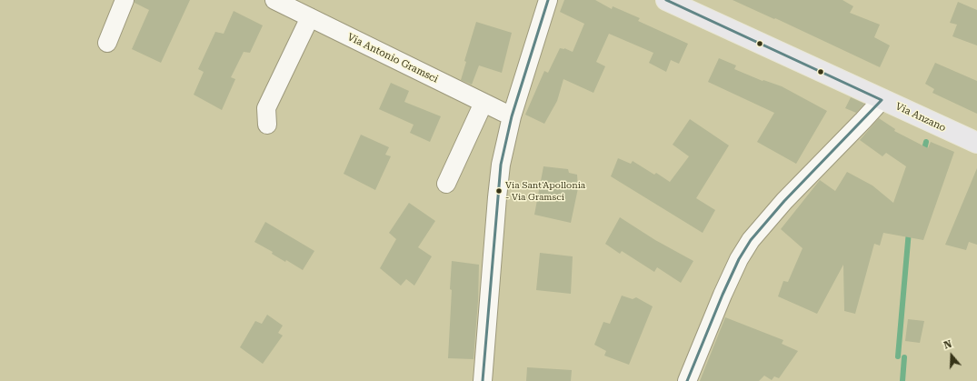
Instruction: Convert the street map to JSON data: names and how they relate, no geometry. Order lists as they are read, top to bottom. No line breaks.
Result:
{"streets":{"main road":["Via Anzano"],"street":["Via Antonio Gramsci"]},"places":["Via Sant'Apollonia - Via Gramsci"],"north":"top"}
